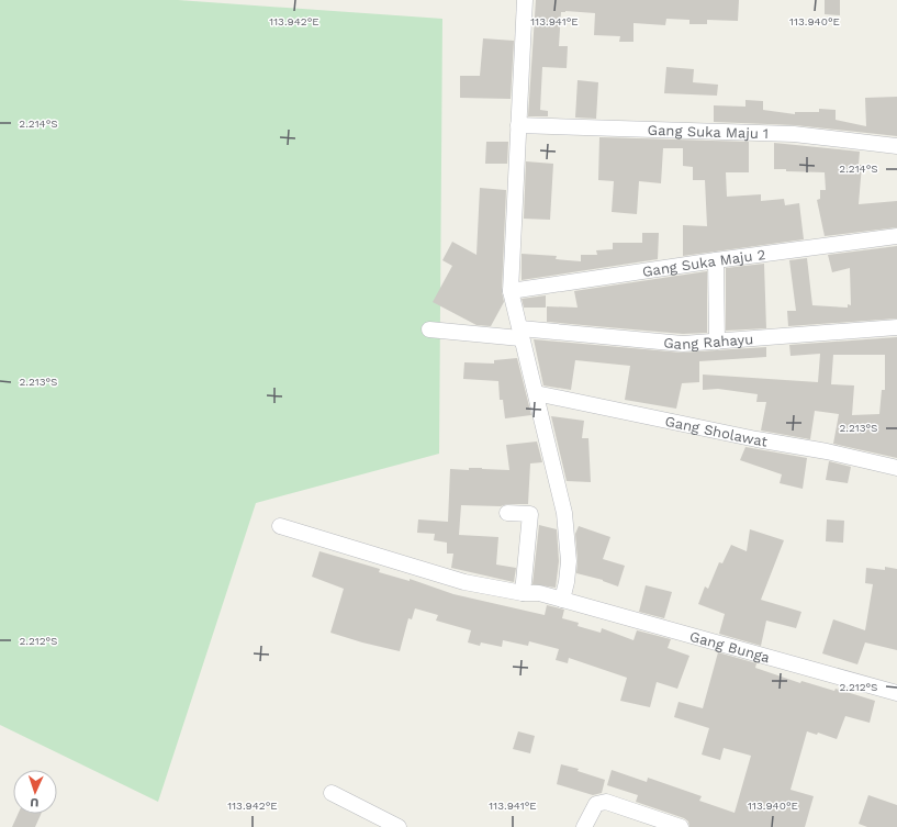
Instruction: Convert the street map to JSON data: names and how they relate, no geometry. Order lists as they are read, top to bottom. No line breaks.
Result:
{"streets":{"street":["Gang Suka Maju 1","Gang Suka Maju 2","Gang Rahayu","Gang Sholawat","Gang Bunga"]},"north":"bottom","coordinates":["113.942°E","113.941°E","113.940°E","2.214°S","2.213°S","2.212°S"]}
